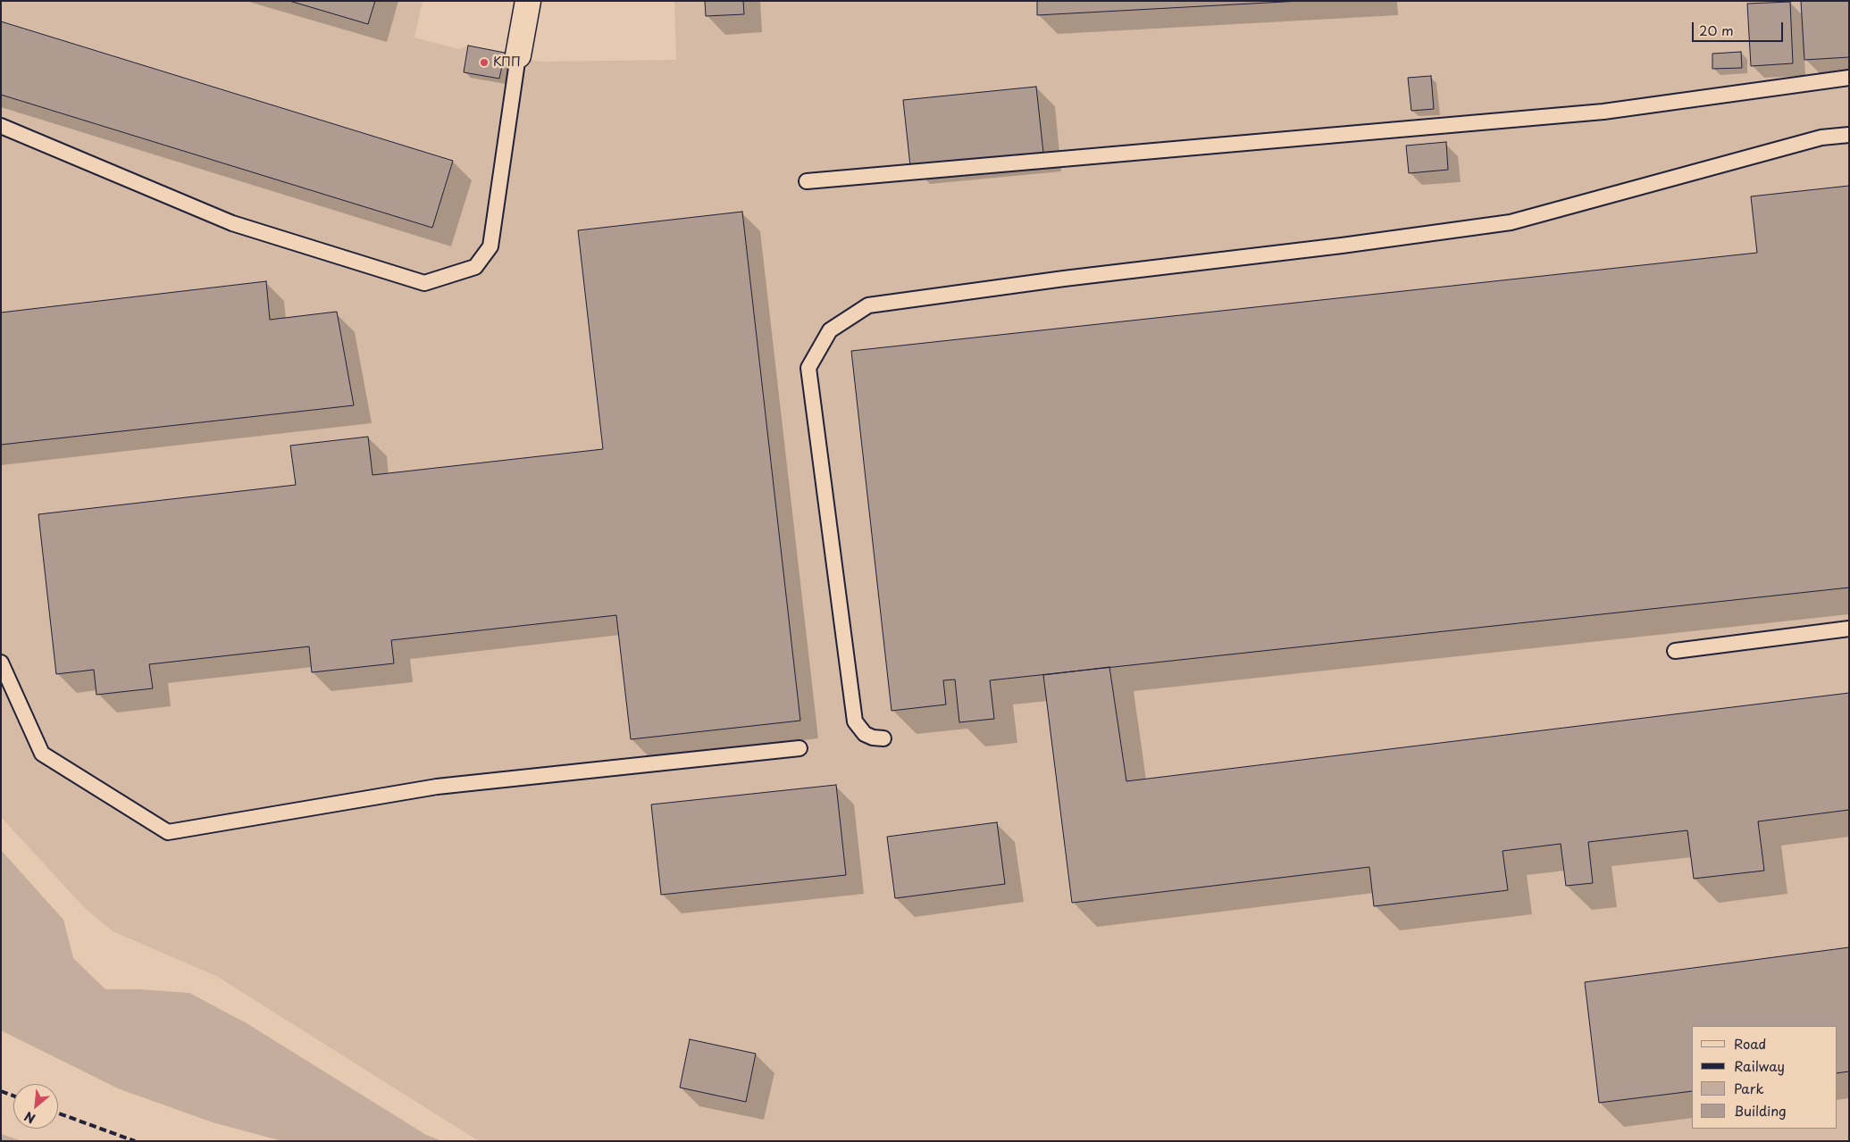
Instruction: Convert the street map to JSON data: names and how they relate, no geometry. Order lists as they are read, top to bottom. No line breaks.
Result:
{"places":["КПП"],"legend":["Road","Railway","Park","Building"],"scale_bar":"20 m","north":"bottom left"}
